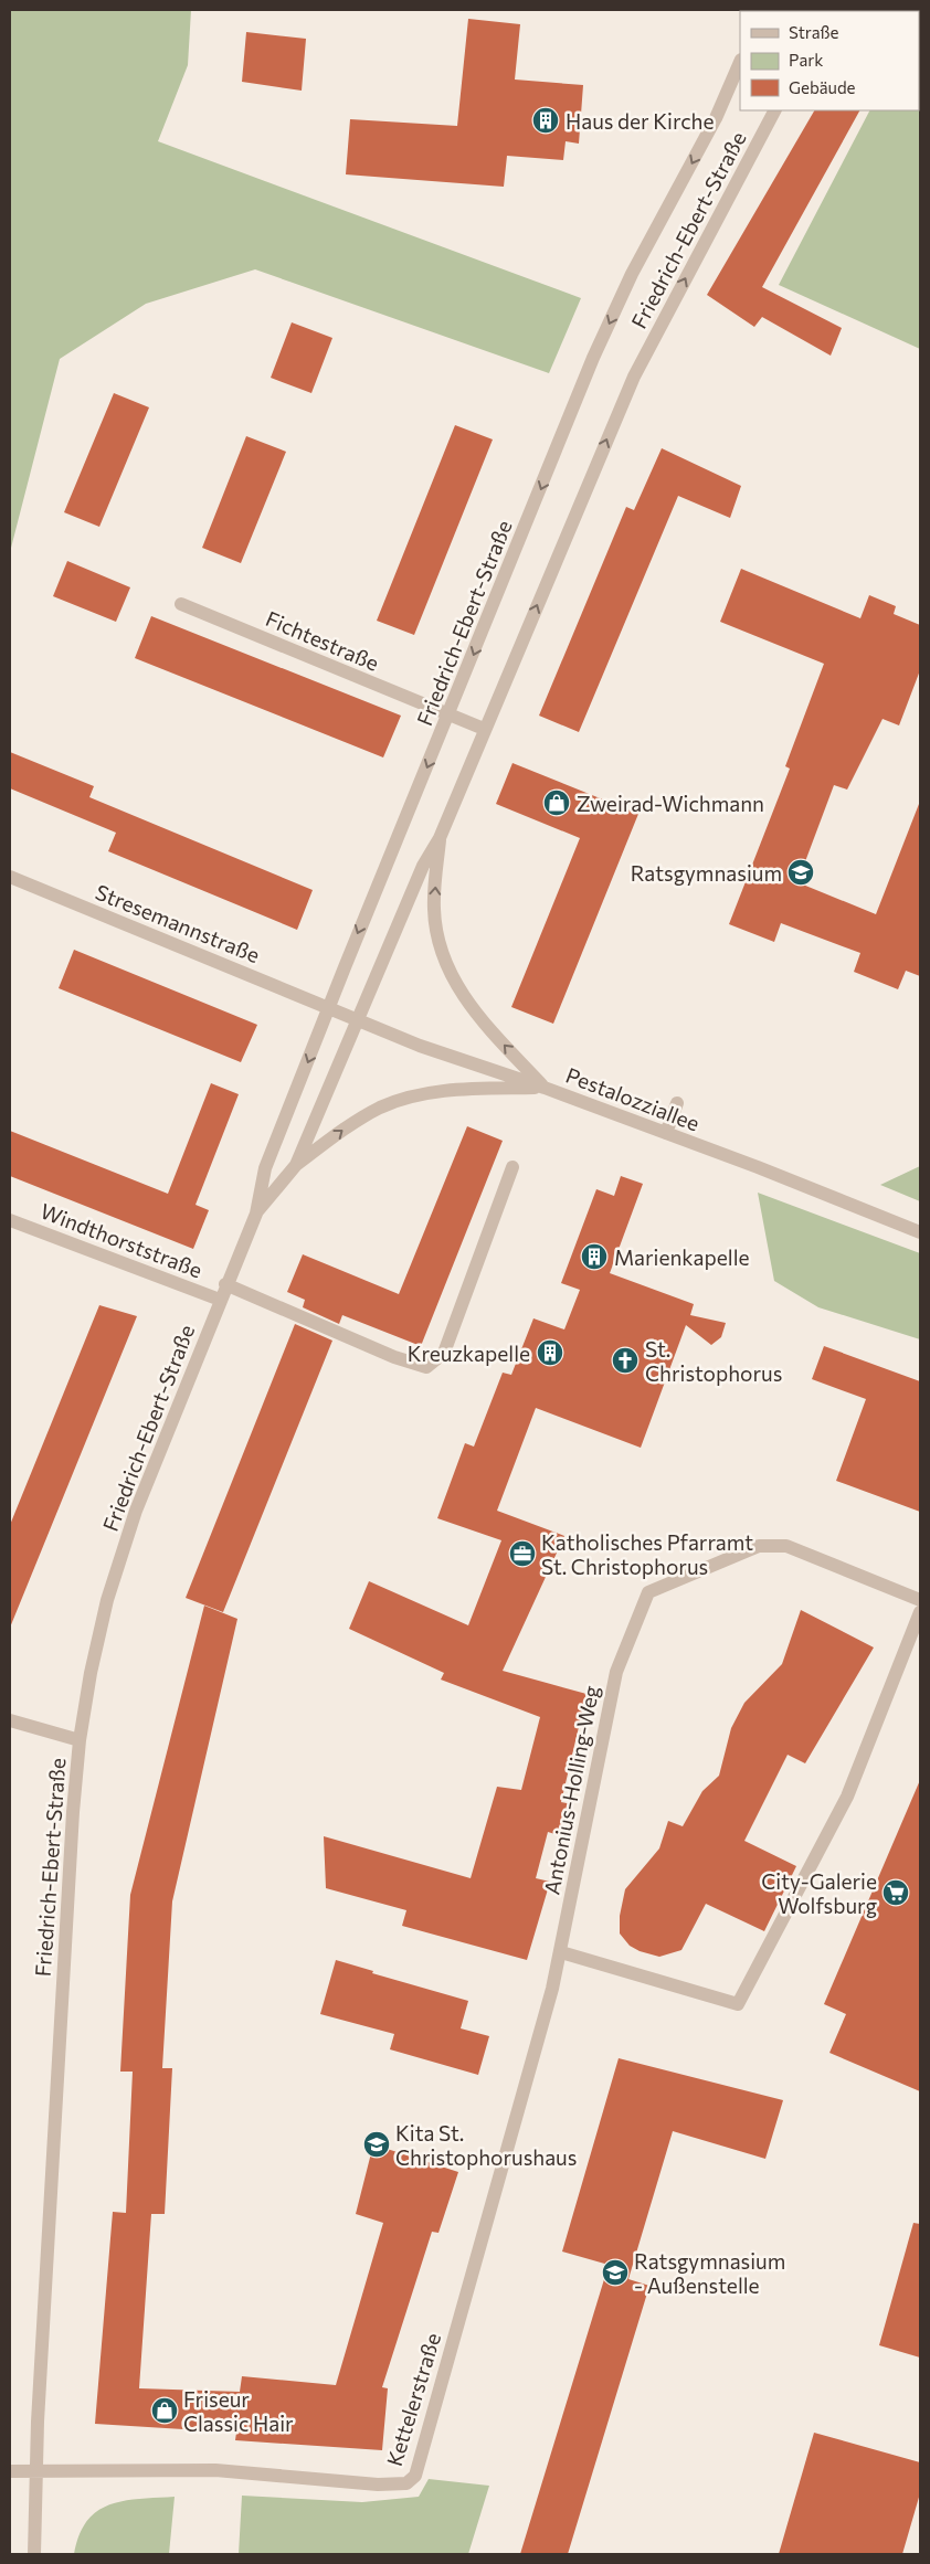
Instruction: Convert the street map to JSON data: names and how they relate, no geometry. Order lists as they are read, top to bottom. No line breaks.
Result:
{"streets":{"street":["Friedrich-Ebert-Straße","Fichtestraße","Stresemannstraße","Pestalozziallee","Windthorststraße","Antonius-Holling-Weg","Kettelerstraße"]},"crossings":[["Friedrich-Ebert-Straße","Fichtestraße"],["Friedrich-Ebert-Straße","Stresemannstraße"],["Friedrich-Ebert-Straße","Pestalozziallee"],["Friedrich-Ebert-Straße","Windthorststraße"],["Friedrich-Ebert-Straße","Kettelerstraße"],["Stresemannstraße","Pestalozziallee"],["Antonius-Holling-Weg","Kettelerstraße"]],"places":{"building":["Haus der Kirche","Marienkapelle","Kreuzkapelle"],"shop":["Zweirad-Wichmann","Friseur Classic Hair"],"school or university":["Ratsgymnasium","Kita St. Christophorushaus","Ratsgymnasium - Außenstelle"],"church":["St. Christophorus"],"office":["Katholisches Pfarramt St. Christophorus"],"supermarket":["City-Galerie Wolfsburg"]},"legend":["Straße","Park","Gebäude"]}
